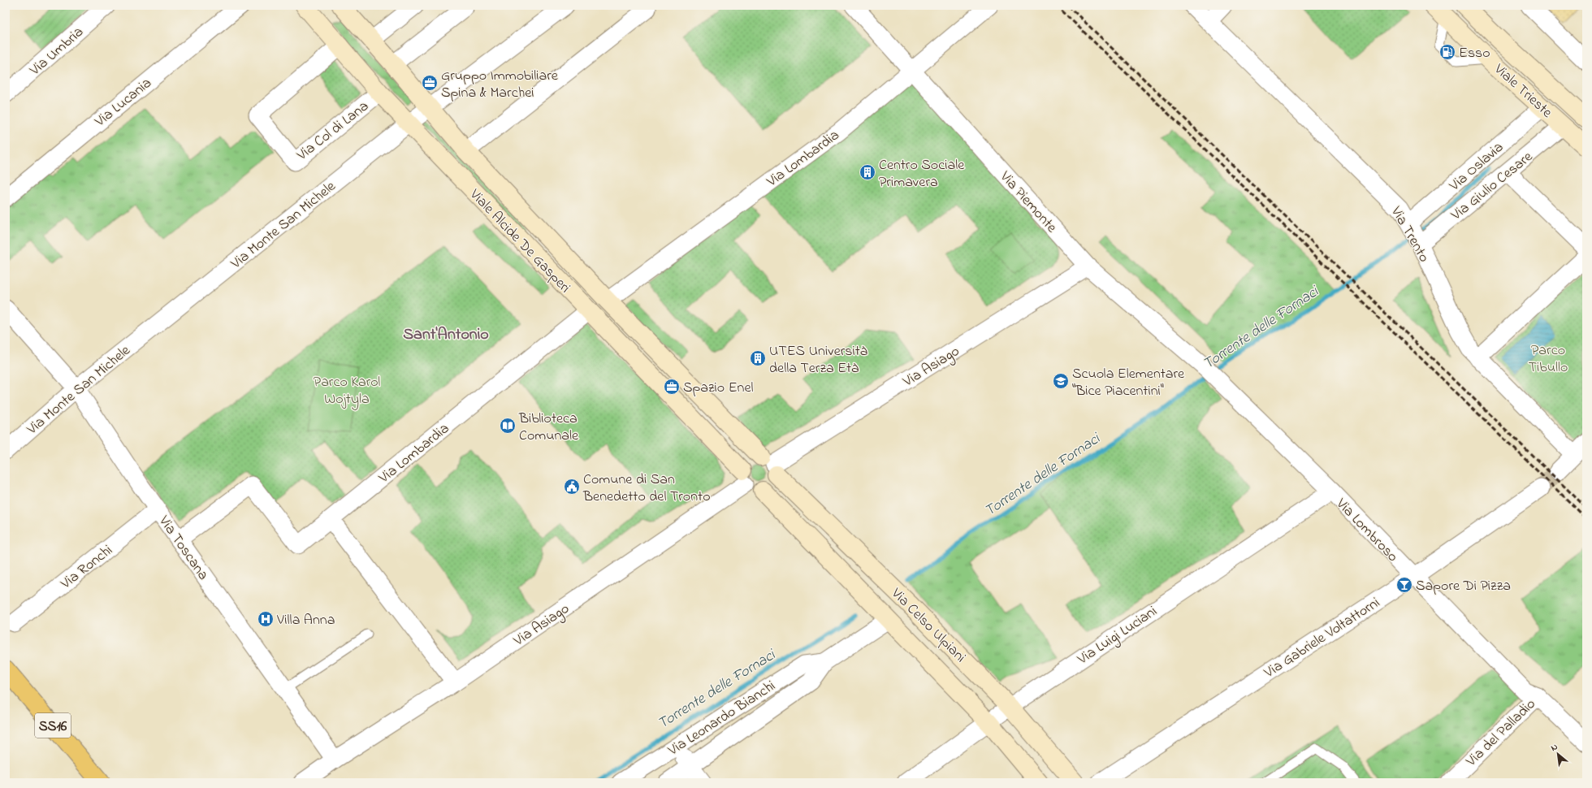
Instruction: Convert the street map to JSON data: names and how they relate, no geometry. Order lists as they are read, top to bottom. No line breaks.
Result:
{"streets":{"main road":["SS16"],"street":["Via Umbria","Viale Trieste","Via Lucania","Via Col di Lana","Via Lombardia","Via Oslavia","Via Giulio Cesare","Via Piemonte","Via Monte San Michele","Via Trento","Viale Alcide De Gasperi","Via Asiago","Via Lombroso","Via Toscana","Via Ronchi","Via Celso Ulpiani","Via Luigi Luciani","Via Gabriele Voltattorni","Via Leonardo Bianchi","Via del Palladio"]},"crossings":[["Viale Trieste","Via Oslavia"],["Viale Trieste","Via Giulio Cesare"],["Via Col di Lana","Viale Alcide De Gasperi"],["Via Lombardia","Via Piemonte"],["Via Lombardia","Viale Alcide De Gasperi"],["Via Lombardia","Via Toscana"],["Via Oslavia","Via Trento"],["Via Giulio Cesare","Via Trento"],["Via Piemonte","Via Asiago"],["Via Piemonte","Via Lombroso"],["Via Monte San Michele","Viale Alcide De Gasperi"],["Via Monte San Michele","Via Toscana"],["Viale Alcide De Gasperi","Via Asiago"],["Viale Alcide De Gasperi","Via Celso Ulpiani"],["Via Asiago","Via Toscana"],["Via Asiago","Via Celso Ulpiani"],["Via Lombroso","Via Luigi Luciani"],["Via Lombroso","Via Gabriele Voltattorni"],["Via Lombroso","Via del Palladio"],["Via Toscana","Via Ronchi"],["Via Celso Ulpiani","Via Luigi Luciani"],["Via Celso Ulpiani","Via Leonardo Bianchi"]],"districts":["Sant'Antonio"],"water":["Torrente delle Fornaci"],"parks":["Parco Tibullo","Parco Karol Wojtyla"],"places":{"fuel station":["Esso"],"office":["Gruppo Immobiliare Spina & Marchei","Spazio Enel"],"building":["Centro Sociale Primavera","UTES Università della Terza Età"],"school or university":["Scuola Elementare \"Bice Piacentini\""],"library":["Biblioteca Comunale"],"public building":["Comune di San Benedetto del Tronto"],"bar":["Sapore Di Pizza"],"hospital":["Villa Anna"]},"north":"top left"}
